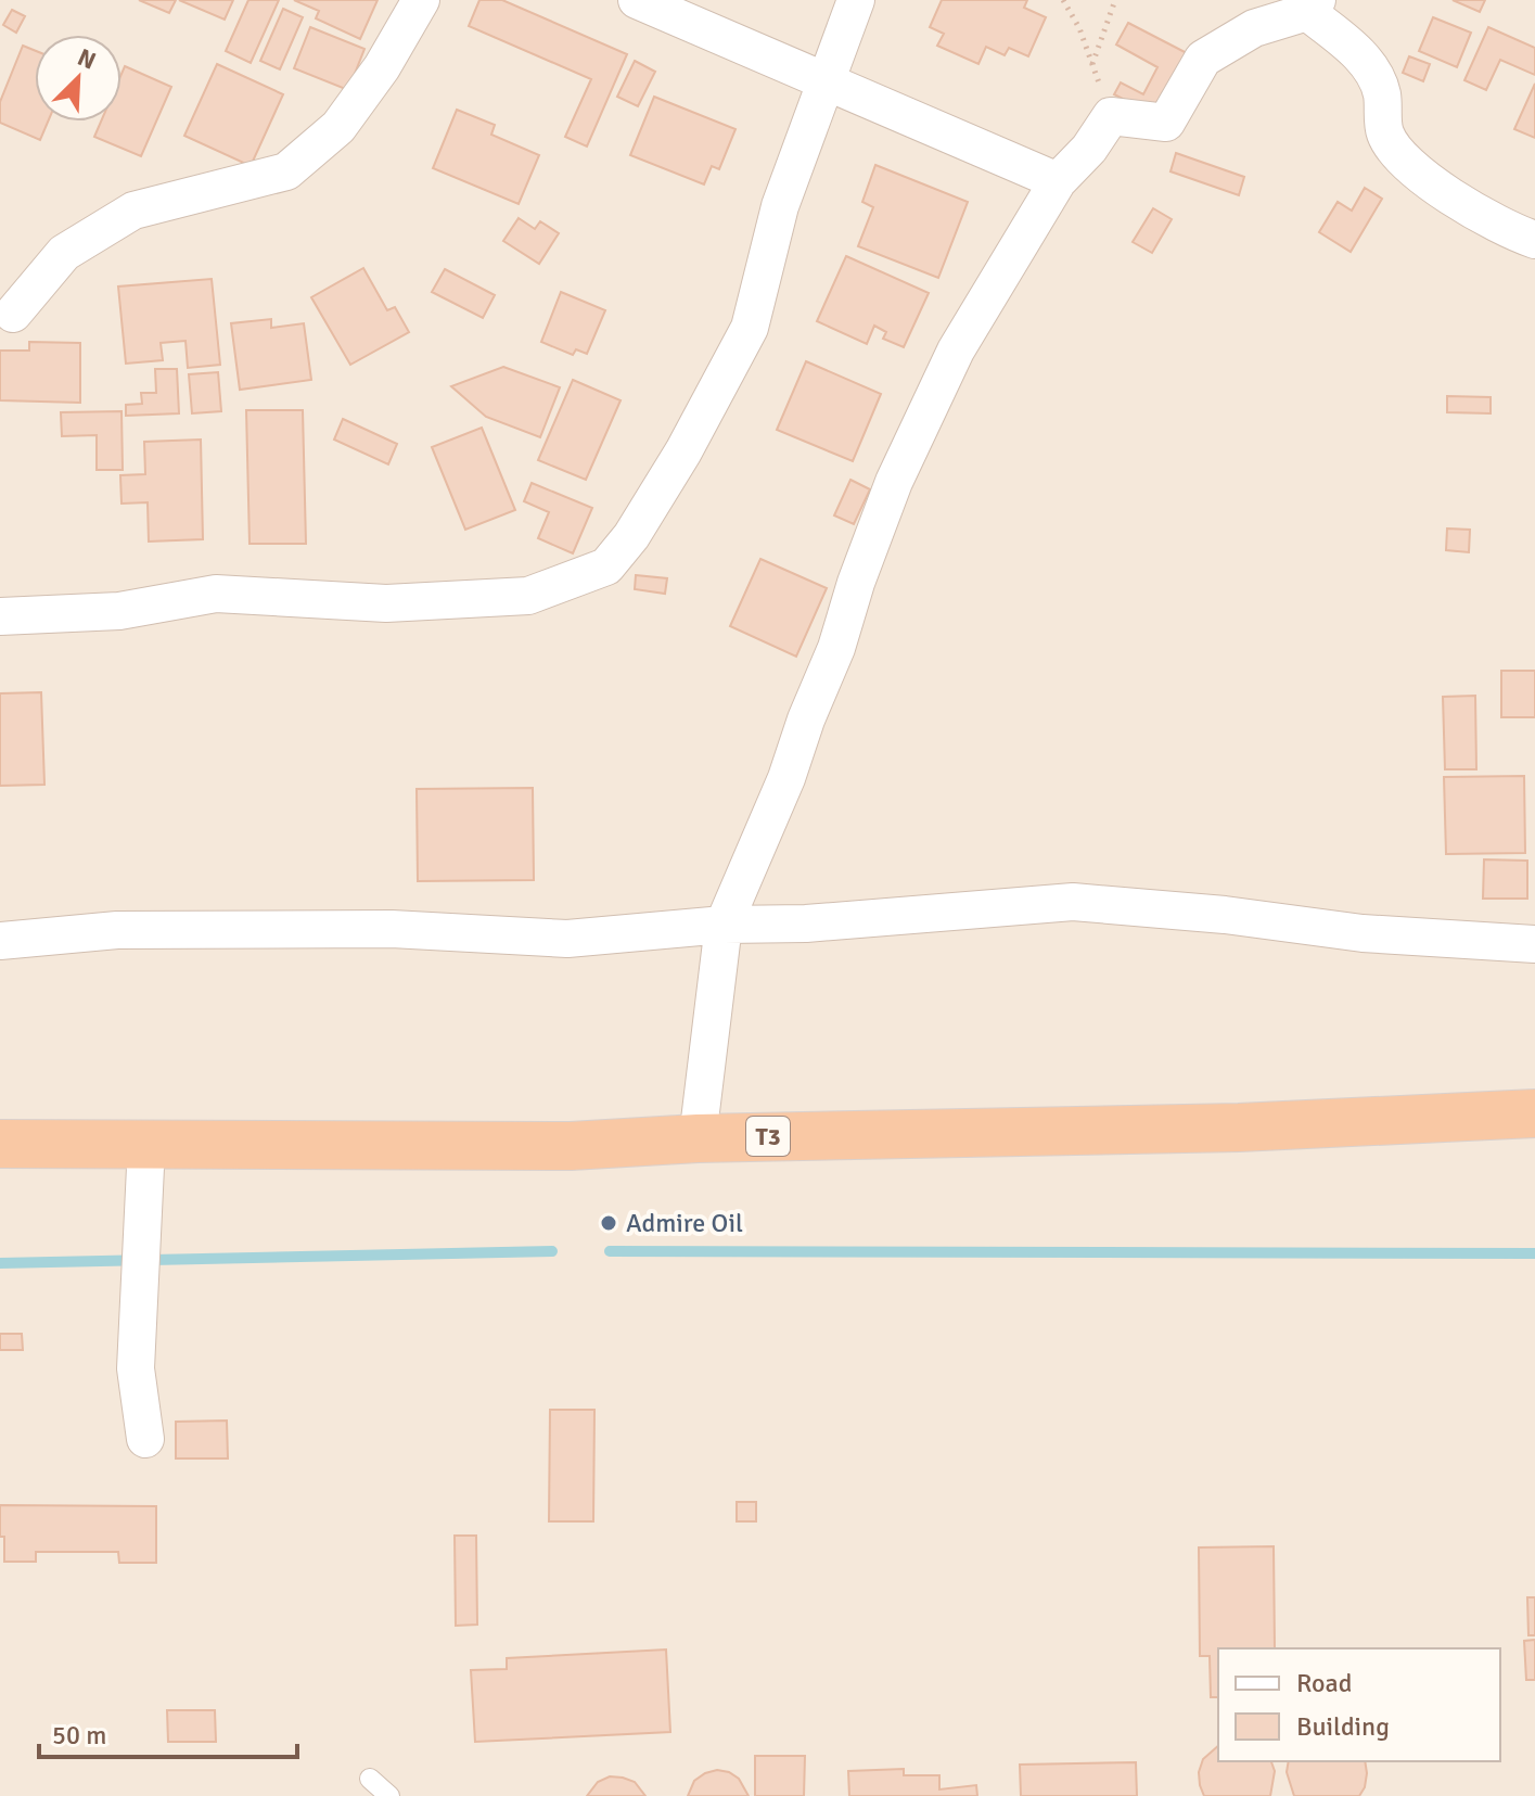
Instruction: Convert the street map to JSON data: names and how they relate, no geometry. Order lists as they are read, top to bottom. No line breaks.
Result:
{"streets":{"highway":["T3"]},"places":["Admire Oil"],"legend":["Road","Building"],"scale_bar":"50 m","north":"top right"}
